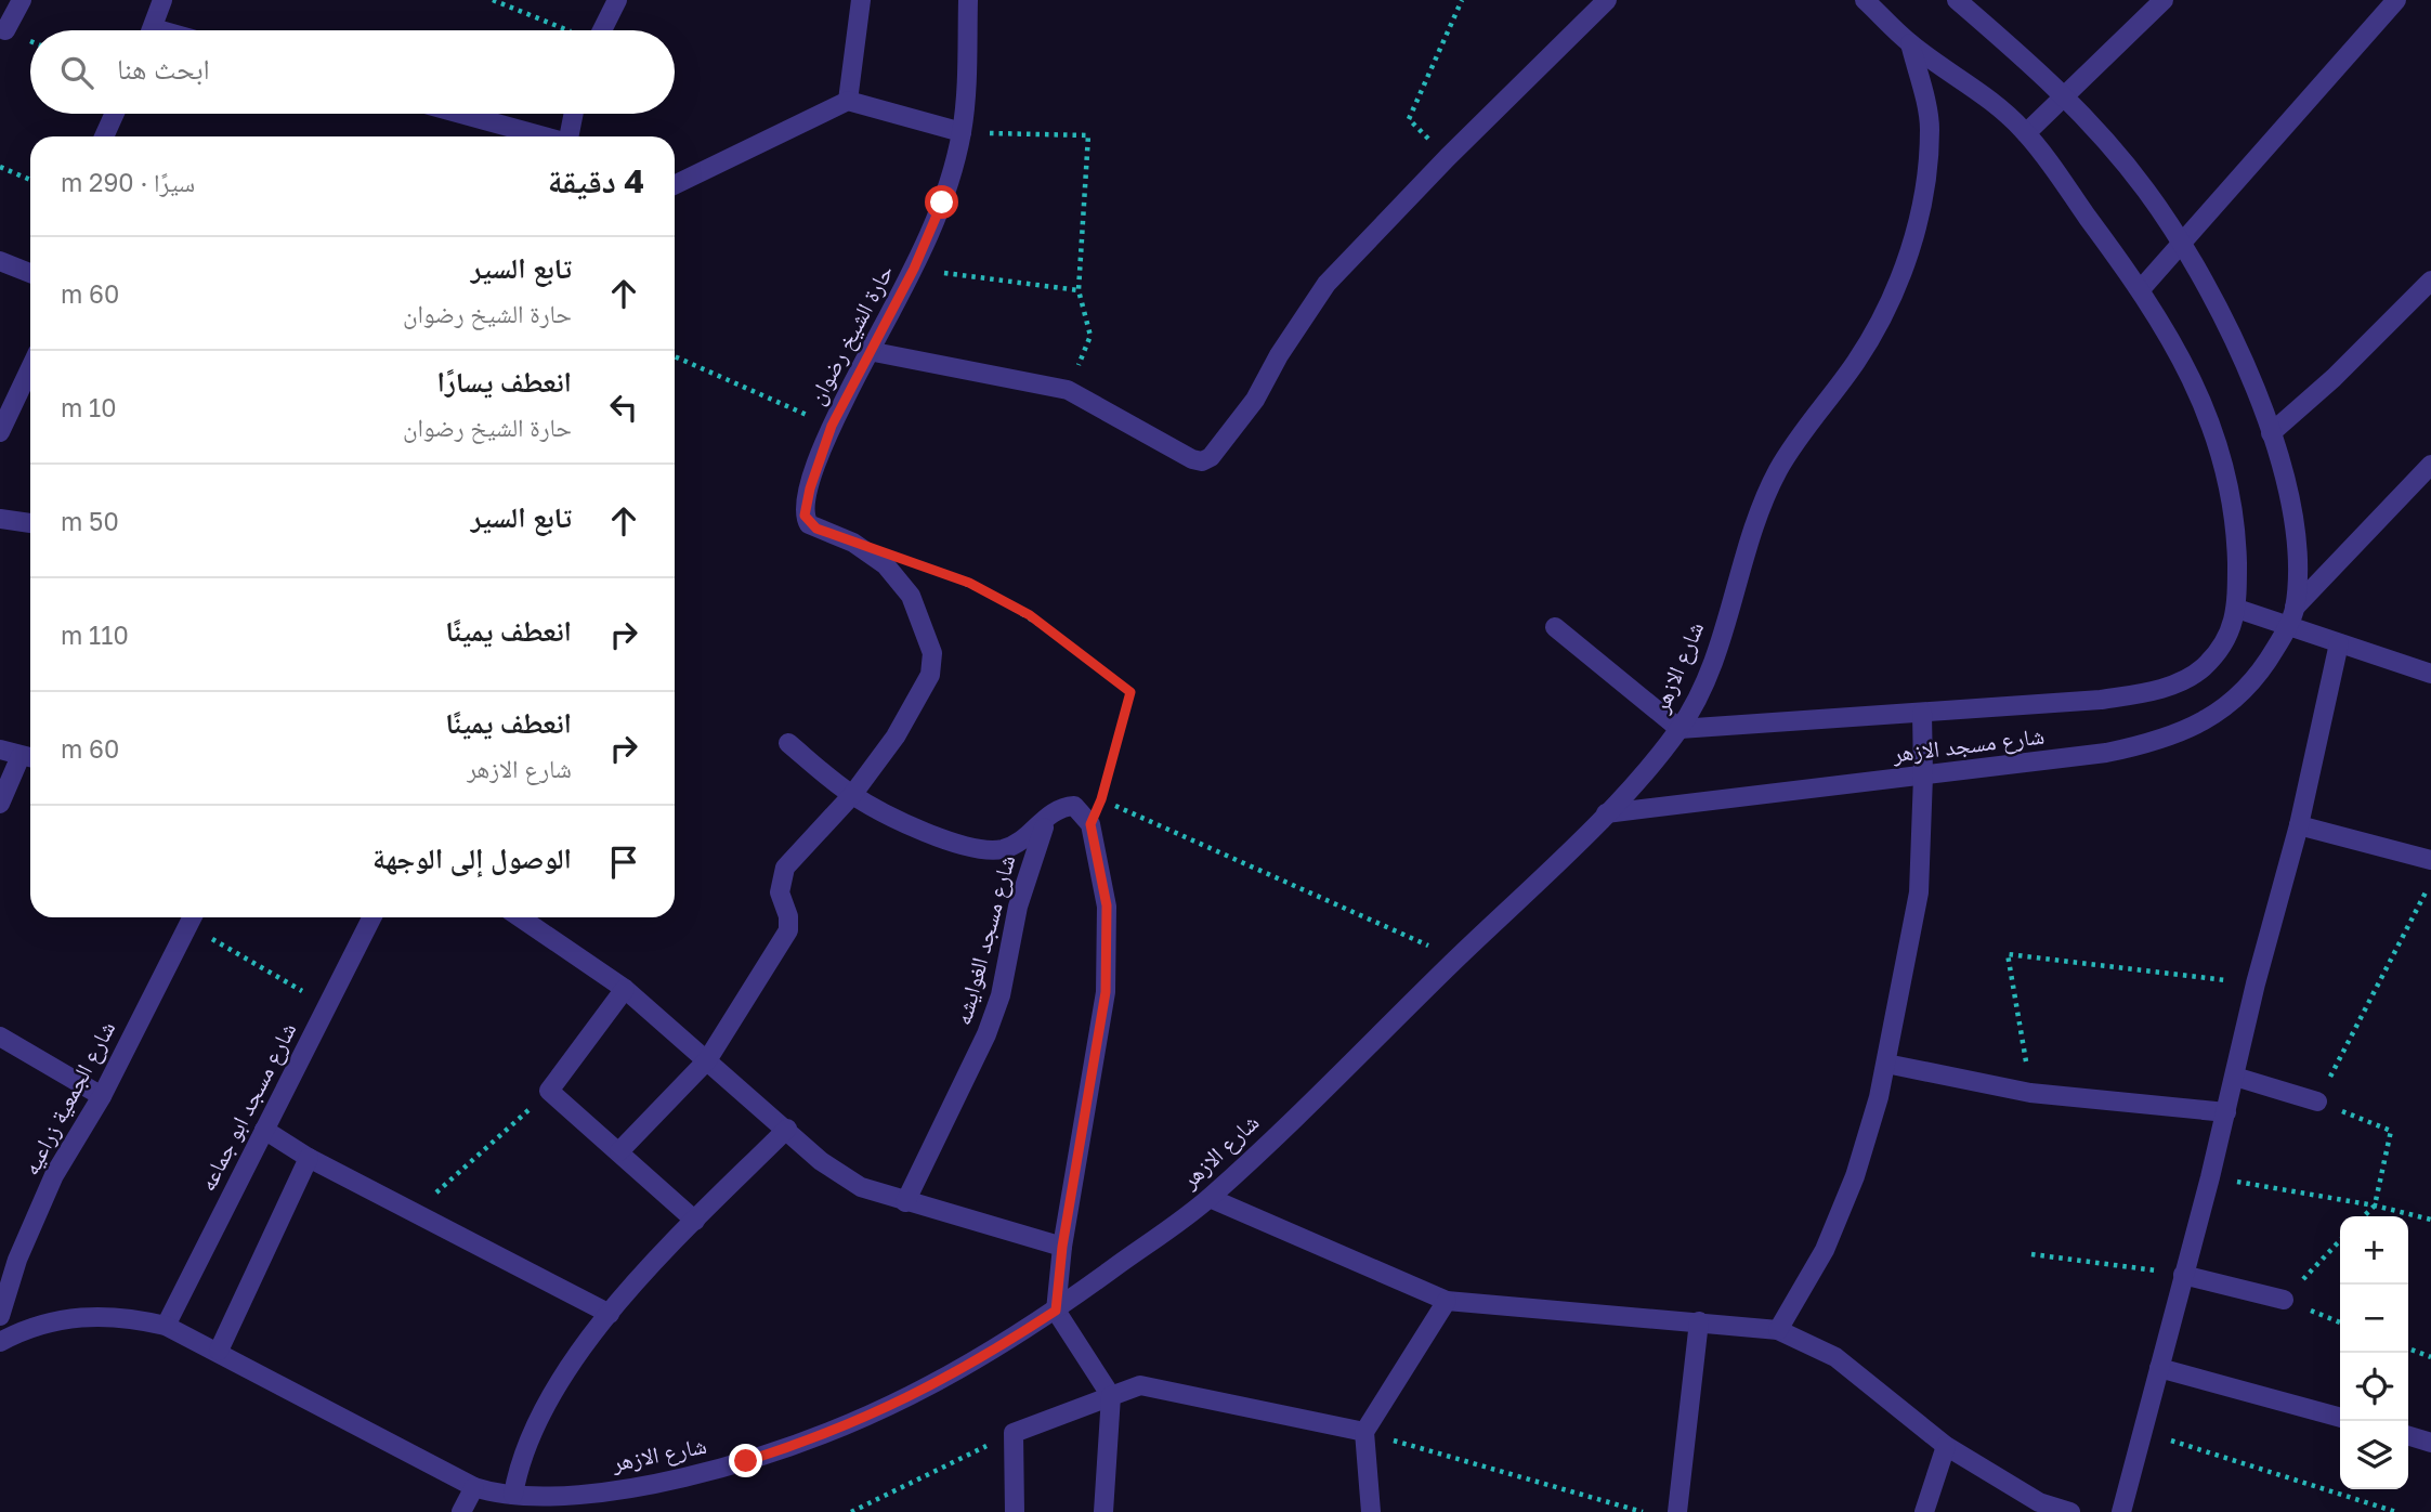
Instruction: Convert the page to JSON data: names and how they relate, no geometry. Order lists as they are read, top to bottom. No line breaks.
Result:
{"streets":{"street":["حارة الشيخ رضوان","شارع الازهر","شارع مسجد الازهر","شارع مسجد الغوايشه","شارع الجمعية زراعيه","شارع مسجد ابو جماعه"]},"crossings":[["شارع الازهر","شارع مسجد الازهر"],["شارع الازهر","شارع مسجد ابو جماعه"]],"page":{"search":"ابحث هنا","heading":["4 دقيقة","سيرًا · 290 m"],"list":[["تابع السير","حارة الشيخ رضوان","60 m"],["انعطف يسارًا","حارة الشيخ رضوان","10 m"],["تابع السير","50 m"],["انعطف يمينًا","110 m"],["انعطف يمينًا","شارع الازهر","60 m"],"الوصول إلى الوجهة"],"map_buttons":["+","−"]}}
